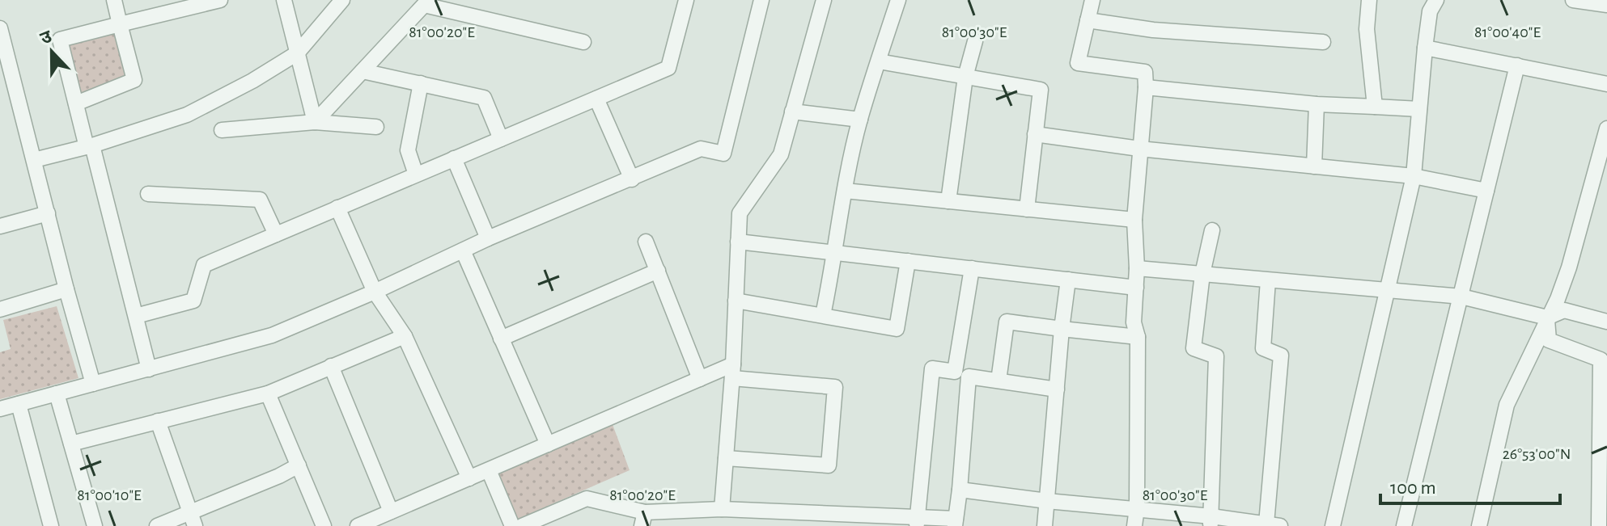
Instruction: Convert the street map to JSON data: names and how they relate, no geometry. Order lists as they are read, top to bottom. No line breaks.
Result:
{"scale_bar":"100 m","north":"top","coordinates":["81°00'20\"E","81°00'30\"E","81°00'40\"E","26°53'00\"N","81°00'10\"E"]}
